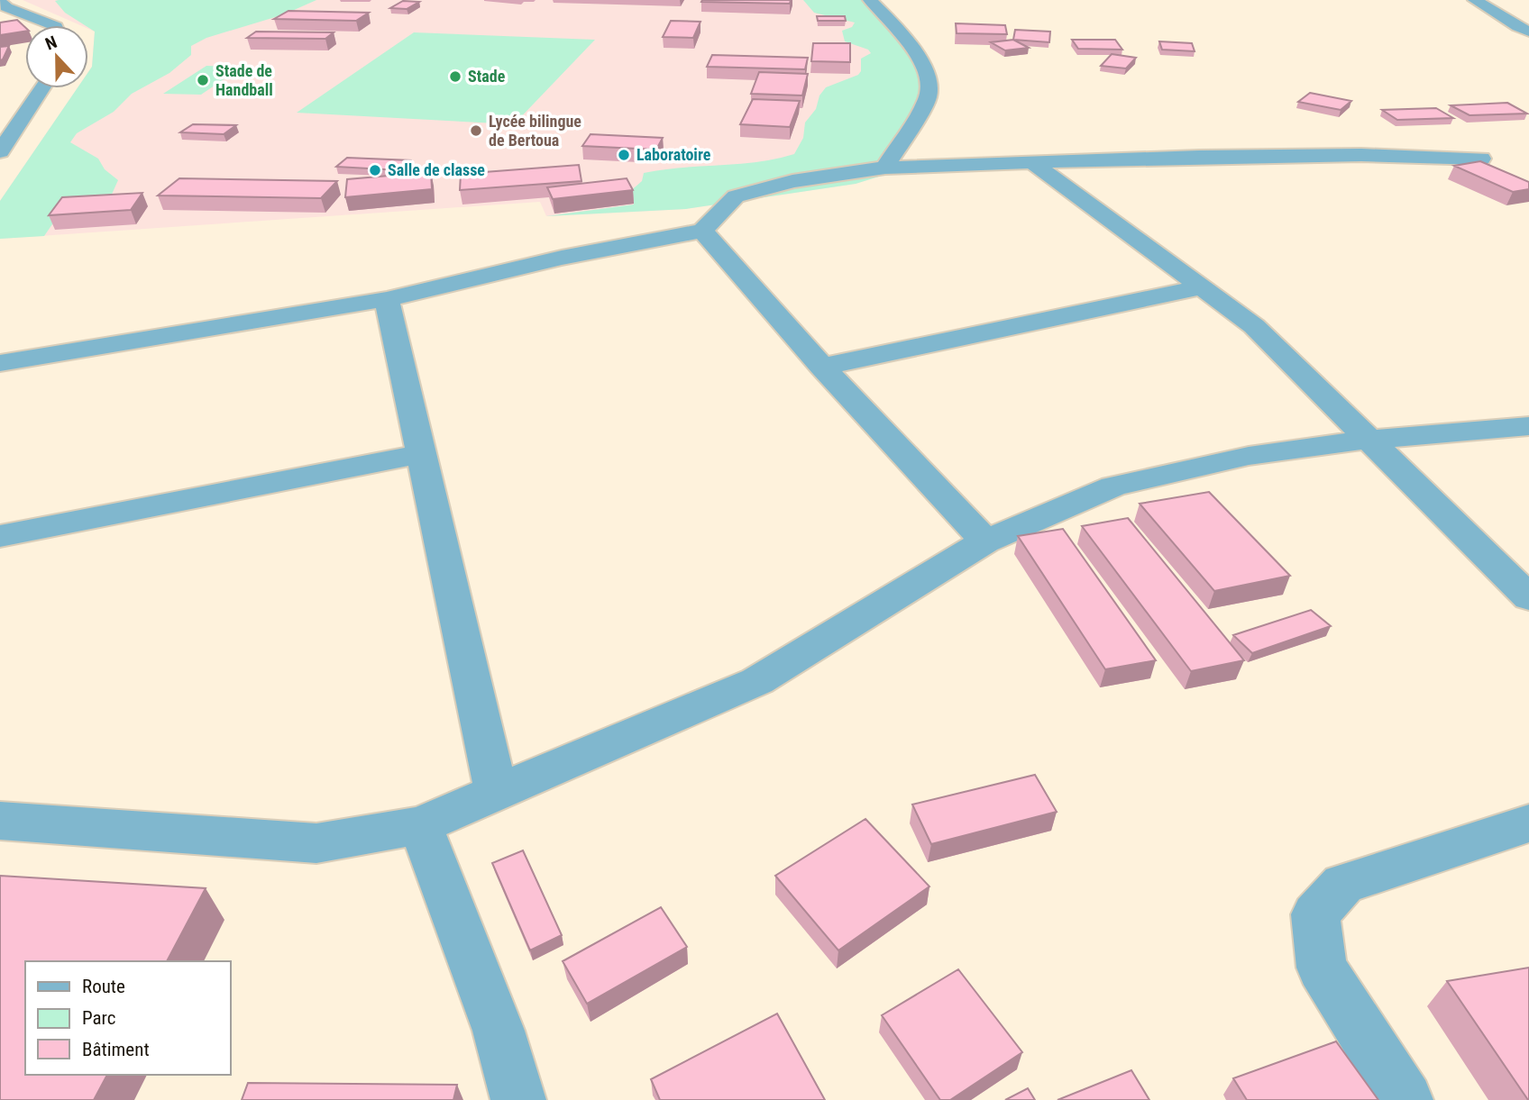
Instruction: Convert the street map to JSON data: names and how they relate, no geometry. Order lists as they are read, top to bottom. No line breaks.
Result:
{"places":["Stade","Stade de Handball","Lycée bilingue de Bertoua","Laboratoire","Salle de classe"],"legend":["Route","Parc","Bâtiment"],"north":"top"}
